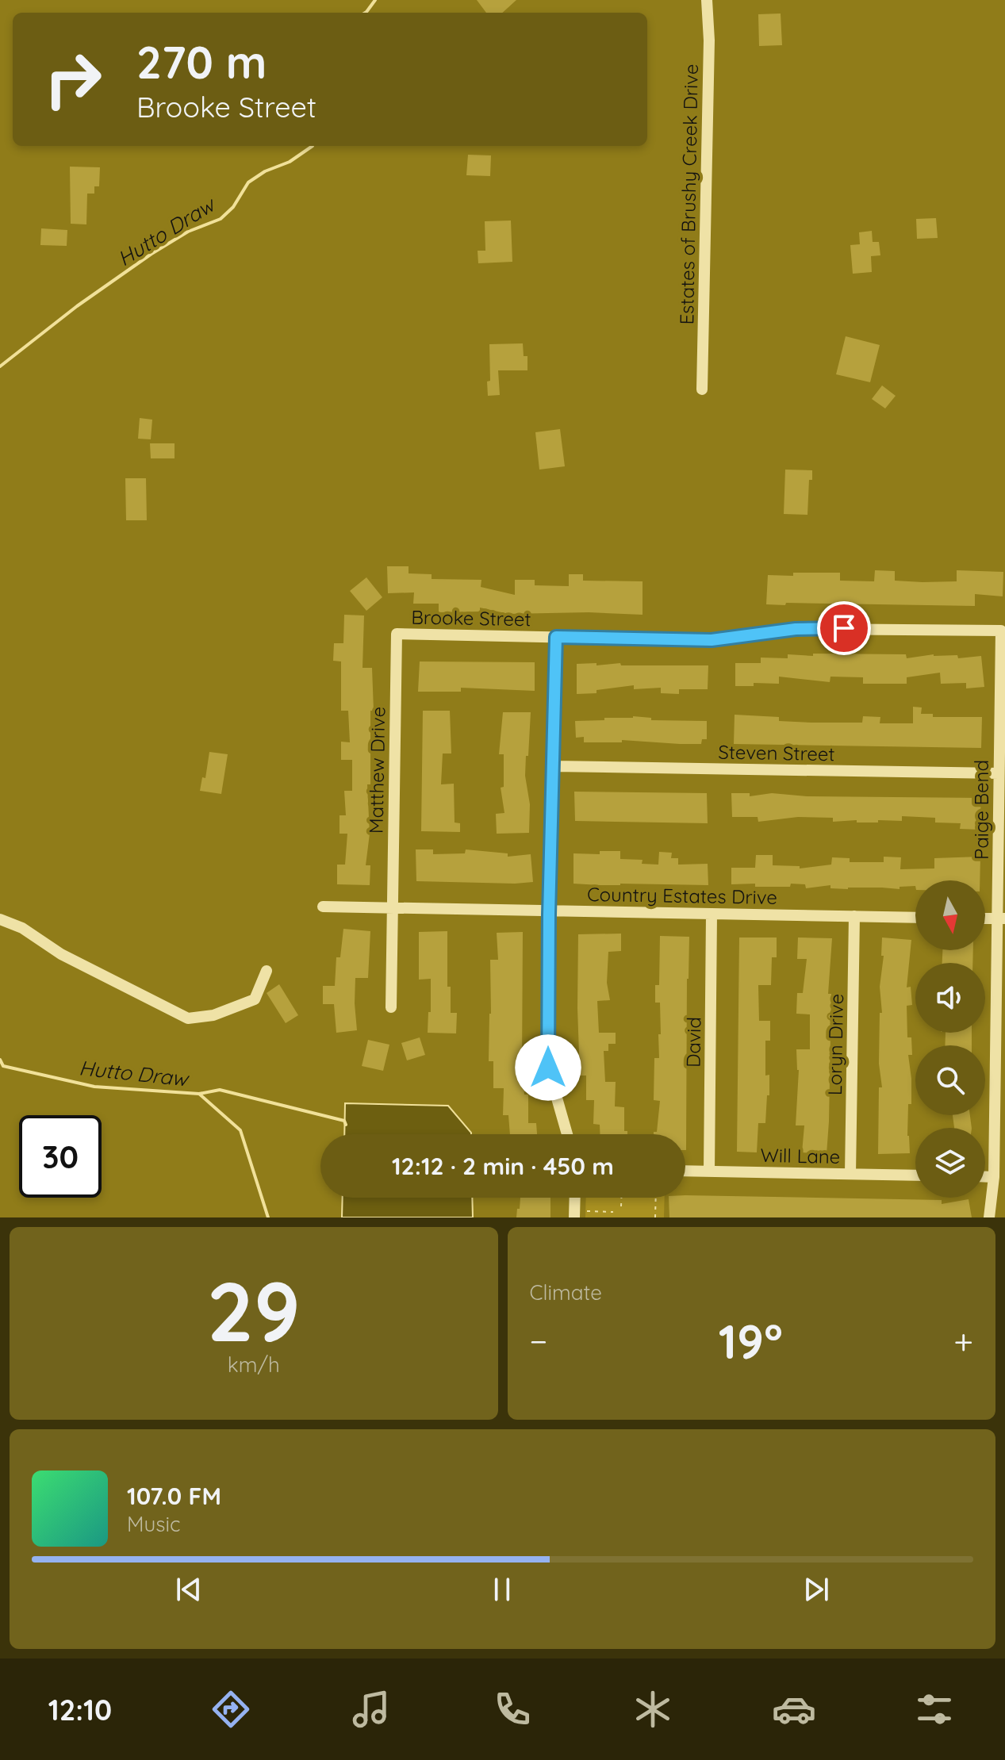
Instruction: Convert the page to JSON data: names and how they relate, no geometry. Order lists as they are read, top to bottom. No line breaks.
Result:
{"streets":{"street":["Estates of Brushy Creek Drive","Brooke Street","Steven Street","Matthew Drive","Paige Bend","Country Estates Drive","David","Loryn Drive","Will Lane"]},"crossings":[["Brooke Street","Matthew Drive"],["Brooke Street","Paige Bend"],["Steven Street","Paige Bend"],["Matthew Drive","Country Estates Drive"],["Country Estates Drive","David"],["Country Estates Drive","Loryn Drive"],["David","Will Lane"],["Loryn Drive","Will Lane"]],"water":["Hutto Draw"],"north":"bottom","page":{"turn":["270 m","Brooke Street"],"limit":"30","trip":"12:12 · 2 min · 450 m","tile":[["29","km/h"],"Climate"],"heat":["−","19°","+"],"song":["107.0 FM","Music"],"tabs":"12:10"}}
